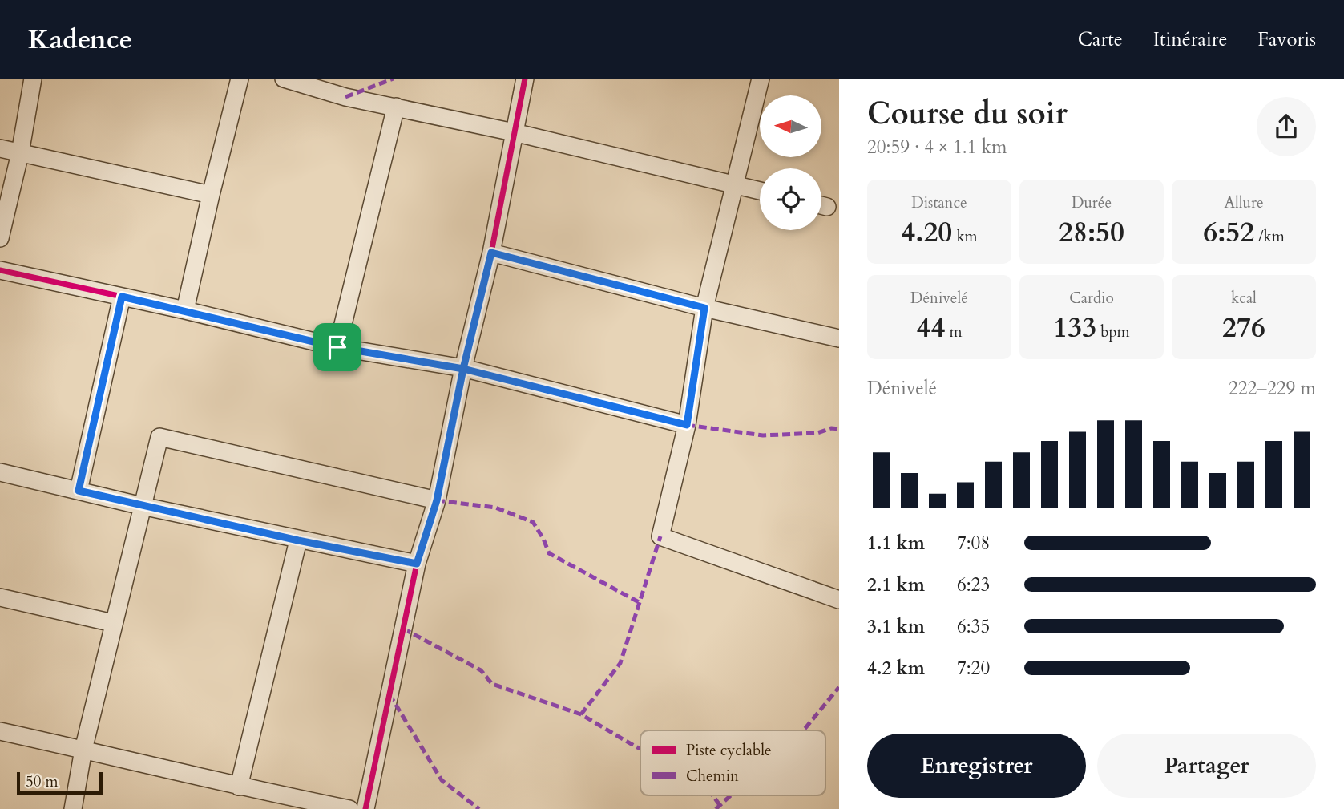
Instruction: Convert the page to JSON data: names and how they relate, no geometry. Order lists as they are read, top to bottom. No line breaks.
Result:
{"legend":["Piste cyclable","Chemin"],"scale_bar":"50 m","north":"left","page":{"header":"Kadence","nav":["Carte","Itinéraire","Favoris"],"heading":["Course du soir","20:59 · 4 × 1.1 km"],"stats":[["Distance","4.20 km"],["Durée","28:50"],["Allure","6:52 /km"],["Dénivelé","44 m"],["Cardio","133 bpm"],["kcal","276"]],"chart":["Dénivelé","222–229 m"],"list":[{"name":"1.1 km","note":"7:08"},{"name":"2.1 km","note":"6:23"},{"name":"3.1 km","note":"6:35"},{"name":"4.2 km","note":"7:20"}],"buttons":["Enregistrer","Partager"],"scale":"50 m"}}
